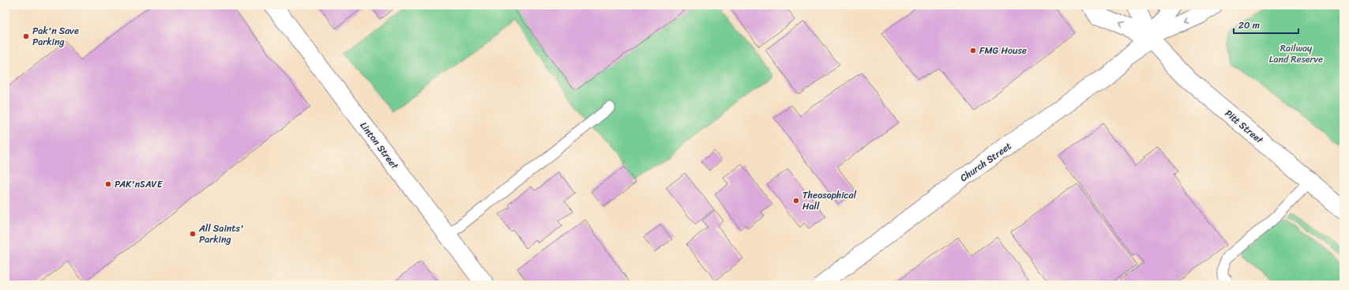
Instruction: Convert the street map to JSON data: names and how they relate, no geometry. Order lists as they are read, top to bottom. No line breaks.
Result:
{"streets":{"street":["Pitt Street","Linton Street","Church Street"]},"crossings":[["Pitt Street","Church Street"]],"parks":["Railway Land Reserve"],"places":["Pak'n Save Parking","FMG House","PAK'nSAVE","Theosophical Hall","All Saints' Parking"],"scale_bar":"20 m"}
